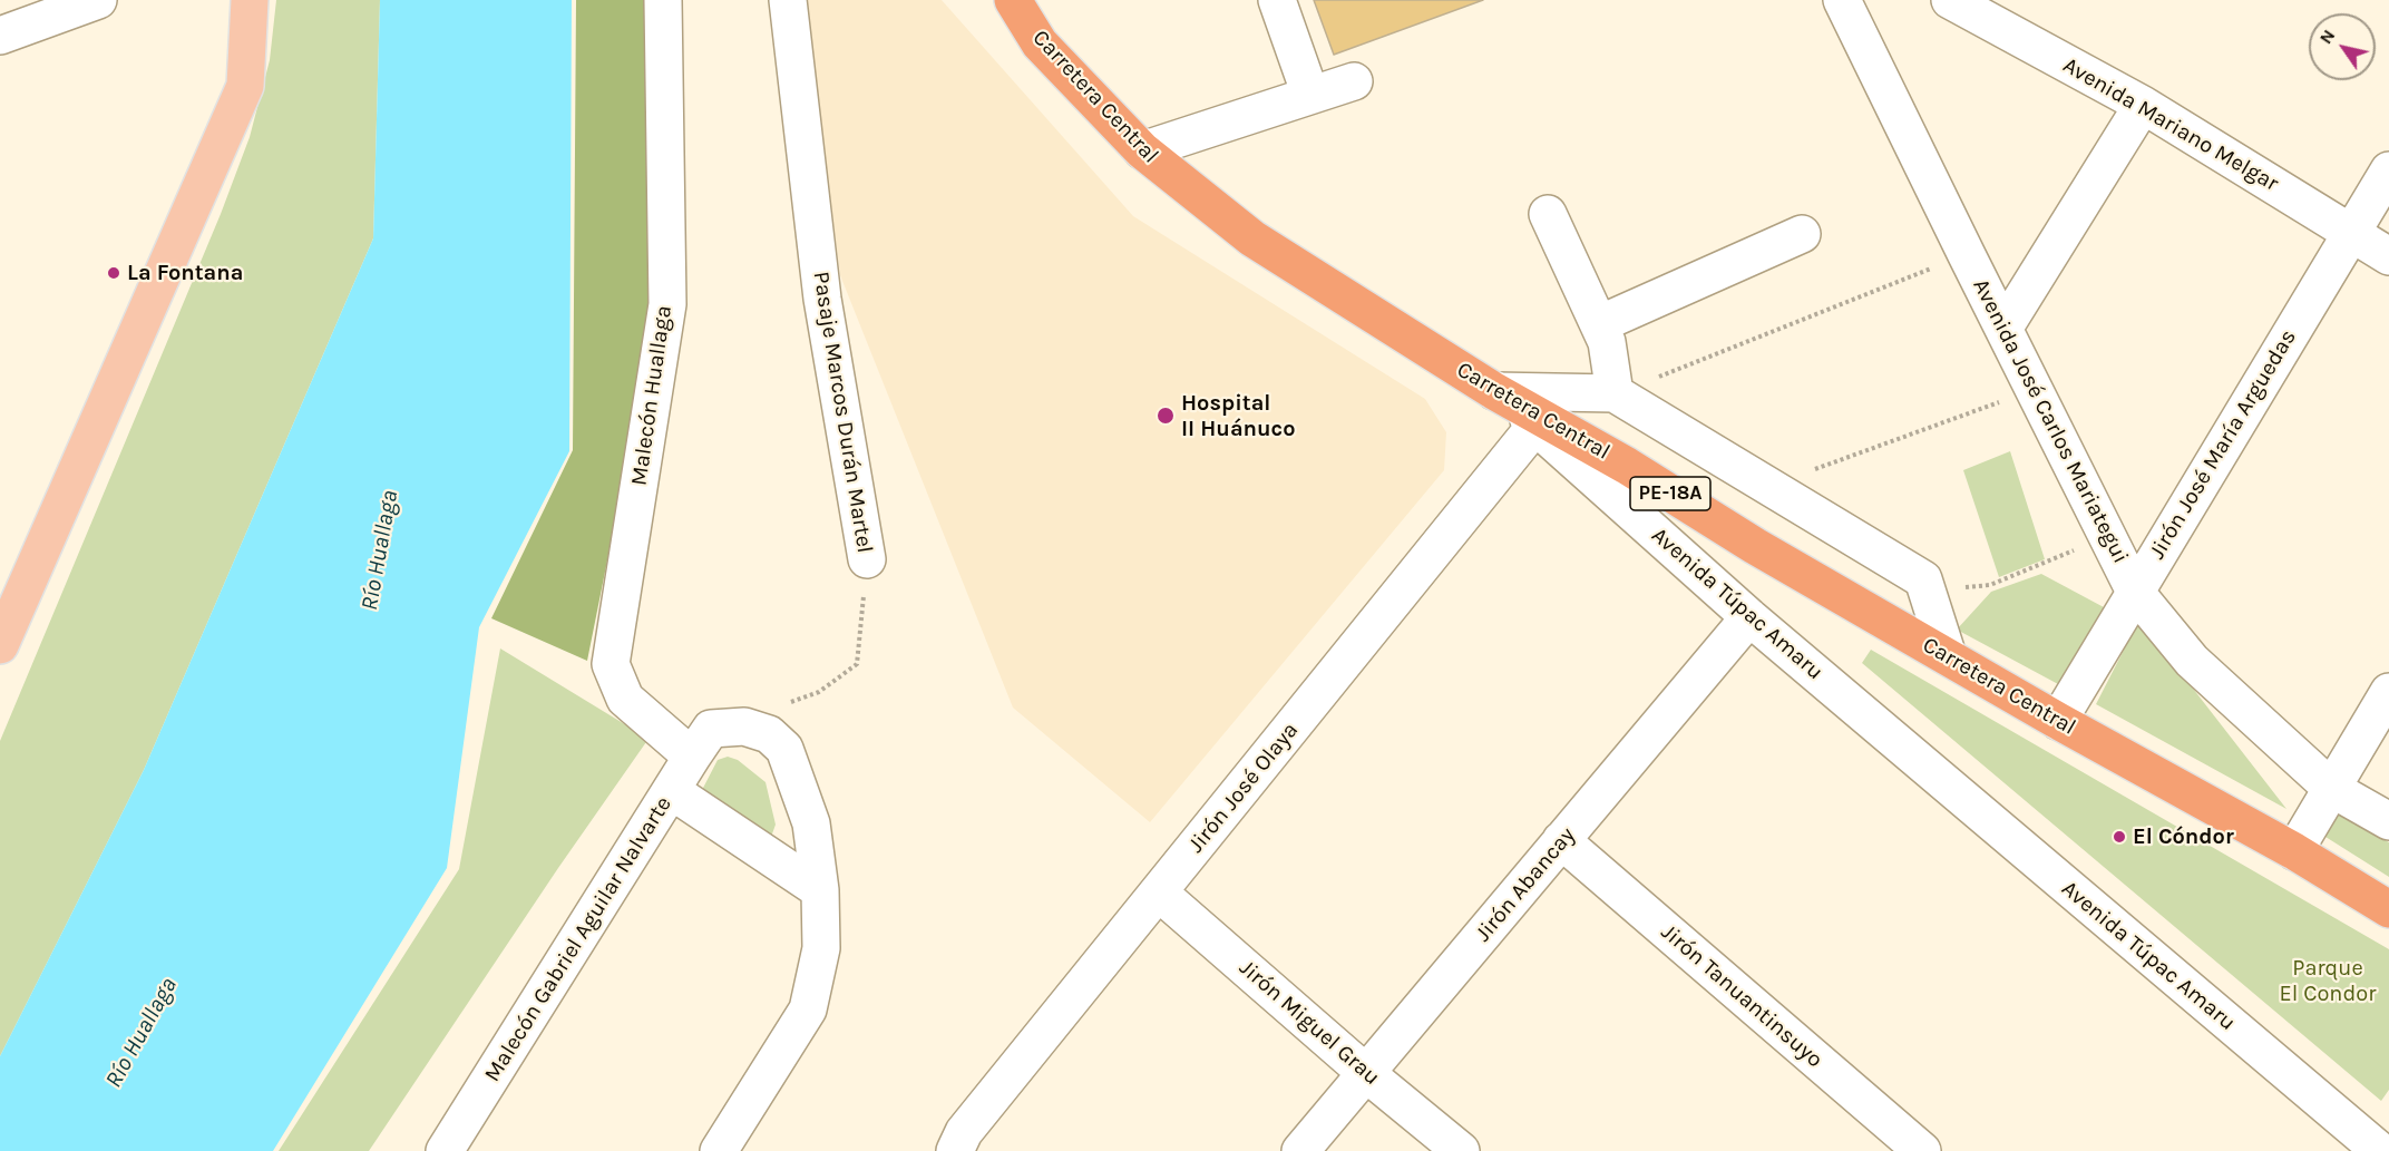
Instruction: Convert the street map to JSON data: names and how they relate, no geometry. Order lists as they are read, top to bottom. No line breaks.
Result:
{"streets":{"highway":["Carretera Central","PE-18A"],"street":["Avenida Mariano Melgar","Malecón Huallaga","Pasaje Marcos Durán Martel","Avenida José Carlos Mariategui","Jirón José María Arguedas","Avenida Túpac Amaru","Jirón José Olaya","Jirón Abancay","Malecón Gabriel Aguilar Nalvarte","Jirón Tanuantinsuyo","Jirón Miguel Grau"]},"crossings":[["Carretera Central","Jirón José María Arguedas"],["Carretera Central","Avenida Túpac Amaru"],["Avenida Mariano Melgar","Jirón José María Arguedas"],["Malecón Huallaga","Malecón Gabriel Aguilar Nalvarte"],["Avenida José Carlos Mariategui","Jirón José María Arguedas"],["Avenida Túpac Amaru","Jirón José Olaya"],["Avenida Túpac Amaru","Jirón Abancay"],["Jirón José Olaya","Jirón Miguel Grau"],["Jirón Abancay","Jirón Tanuantinsuyo"],["Jirón Abancay","Jirón Miguel Grau"]],"water":["Río Huallaga"],"parks":["Parque El Condor"],"places":["La Fontana","Hospital II Huánuco","El Cóndor"],"north":"top left"}
